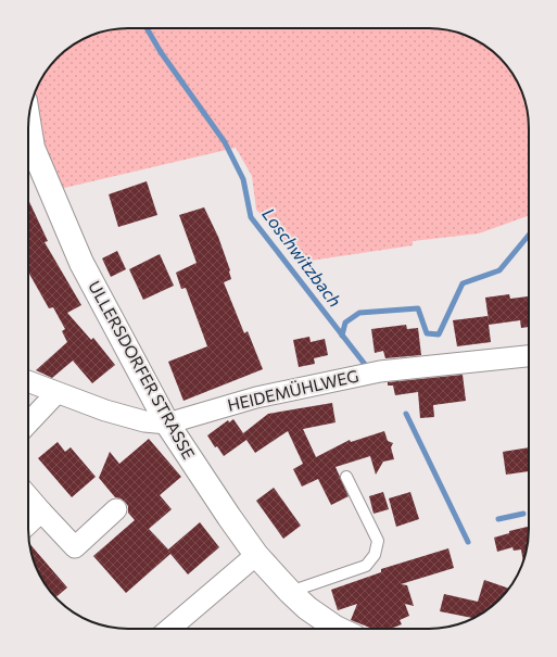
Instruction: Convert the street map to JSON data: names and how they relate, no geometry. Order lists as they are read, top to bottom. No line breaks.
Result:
{"streets":{"main road":["ULLERSDORFER STRASSE"],"street":["HEIDEMÜHLWEG"]},"crossings":[["ULLERSDORFER STRASSE","HEIDEMÜHLWEG"]],"water":["Loschwitzbach"]}
